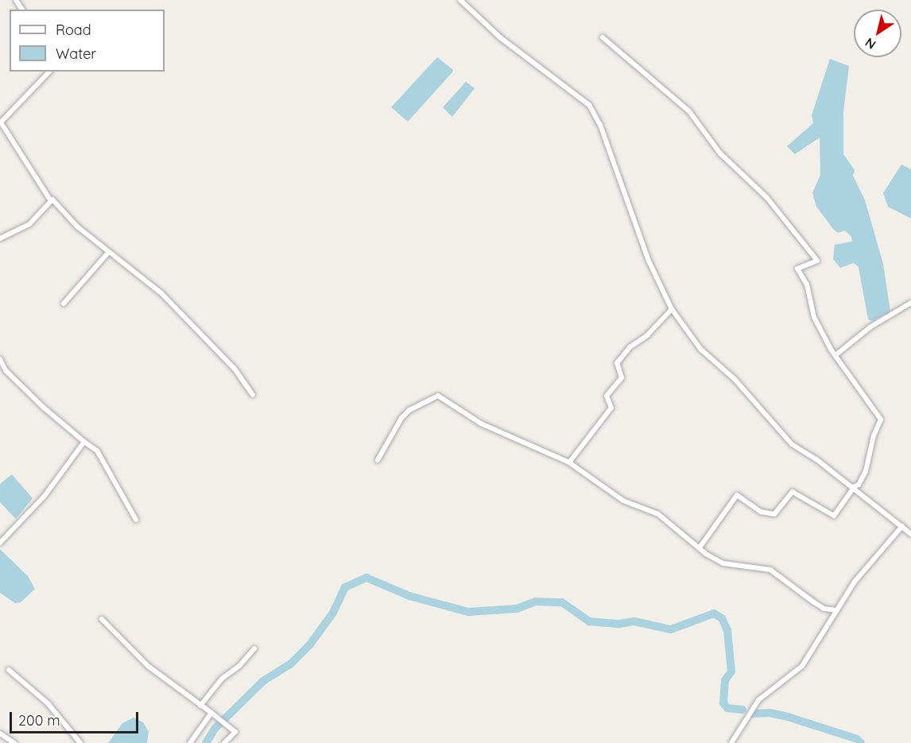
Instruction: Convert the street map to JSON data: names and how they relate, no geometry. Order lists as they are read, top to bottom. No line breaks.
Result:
{"legend":["Road","Water"],"scale_bar":"200 m","north":"bottom left"}
